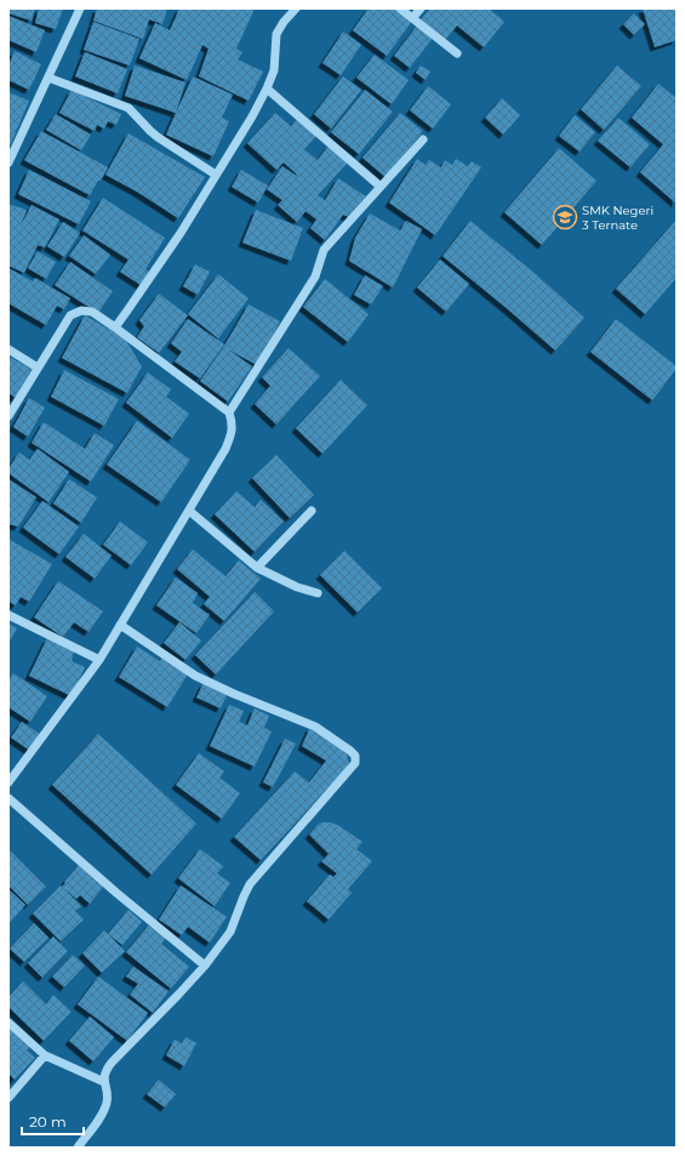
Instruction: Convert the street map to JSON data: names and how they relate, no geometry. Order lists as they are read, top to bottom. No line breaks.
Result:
{"places":{"school or university":["SMK Negeri 3 Ternate"]},"scale_bar":"20 m"}
